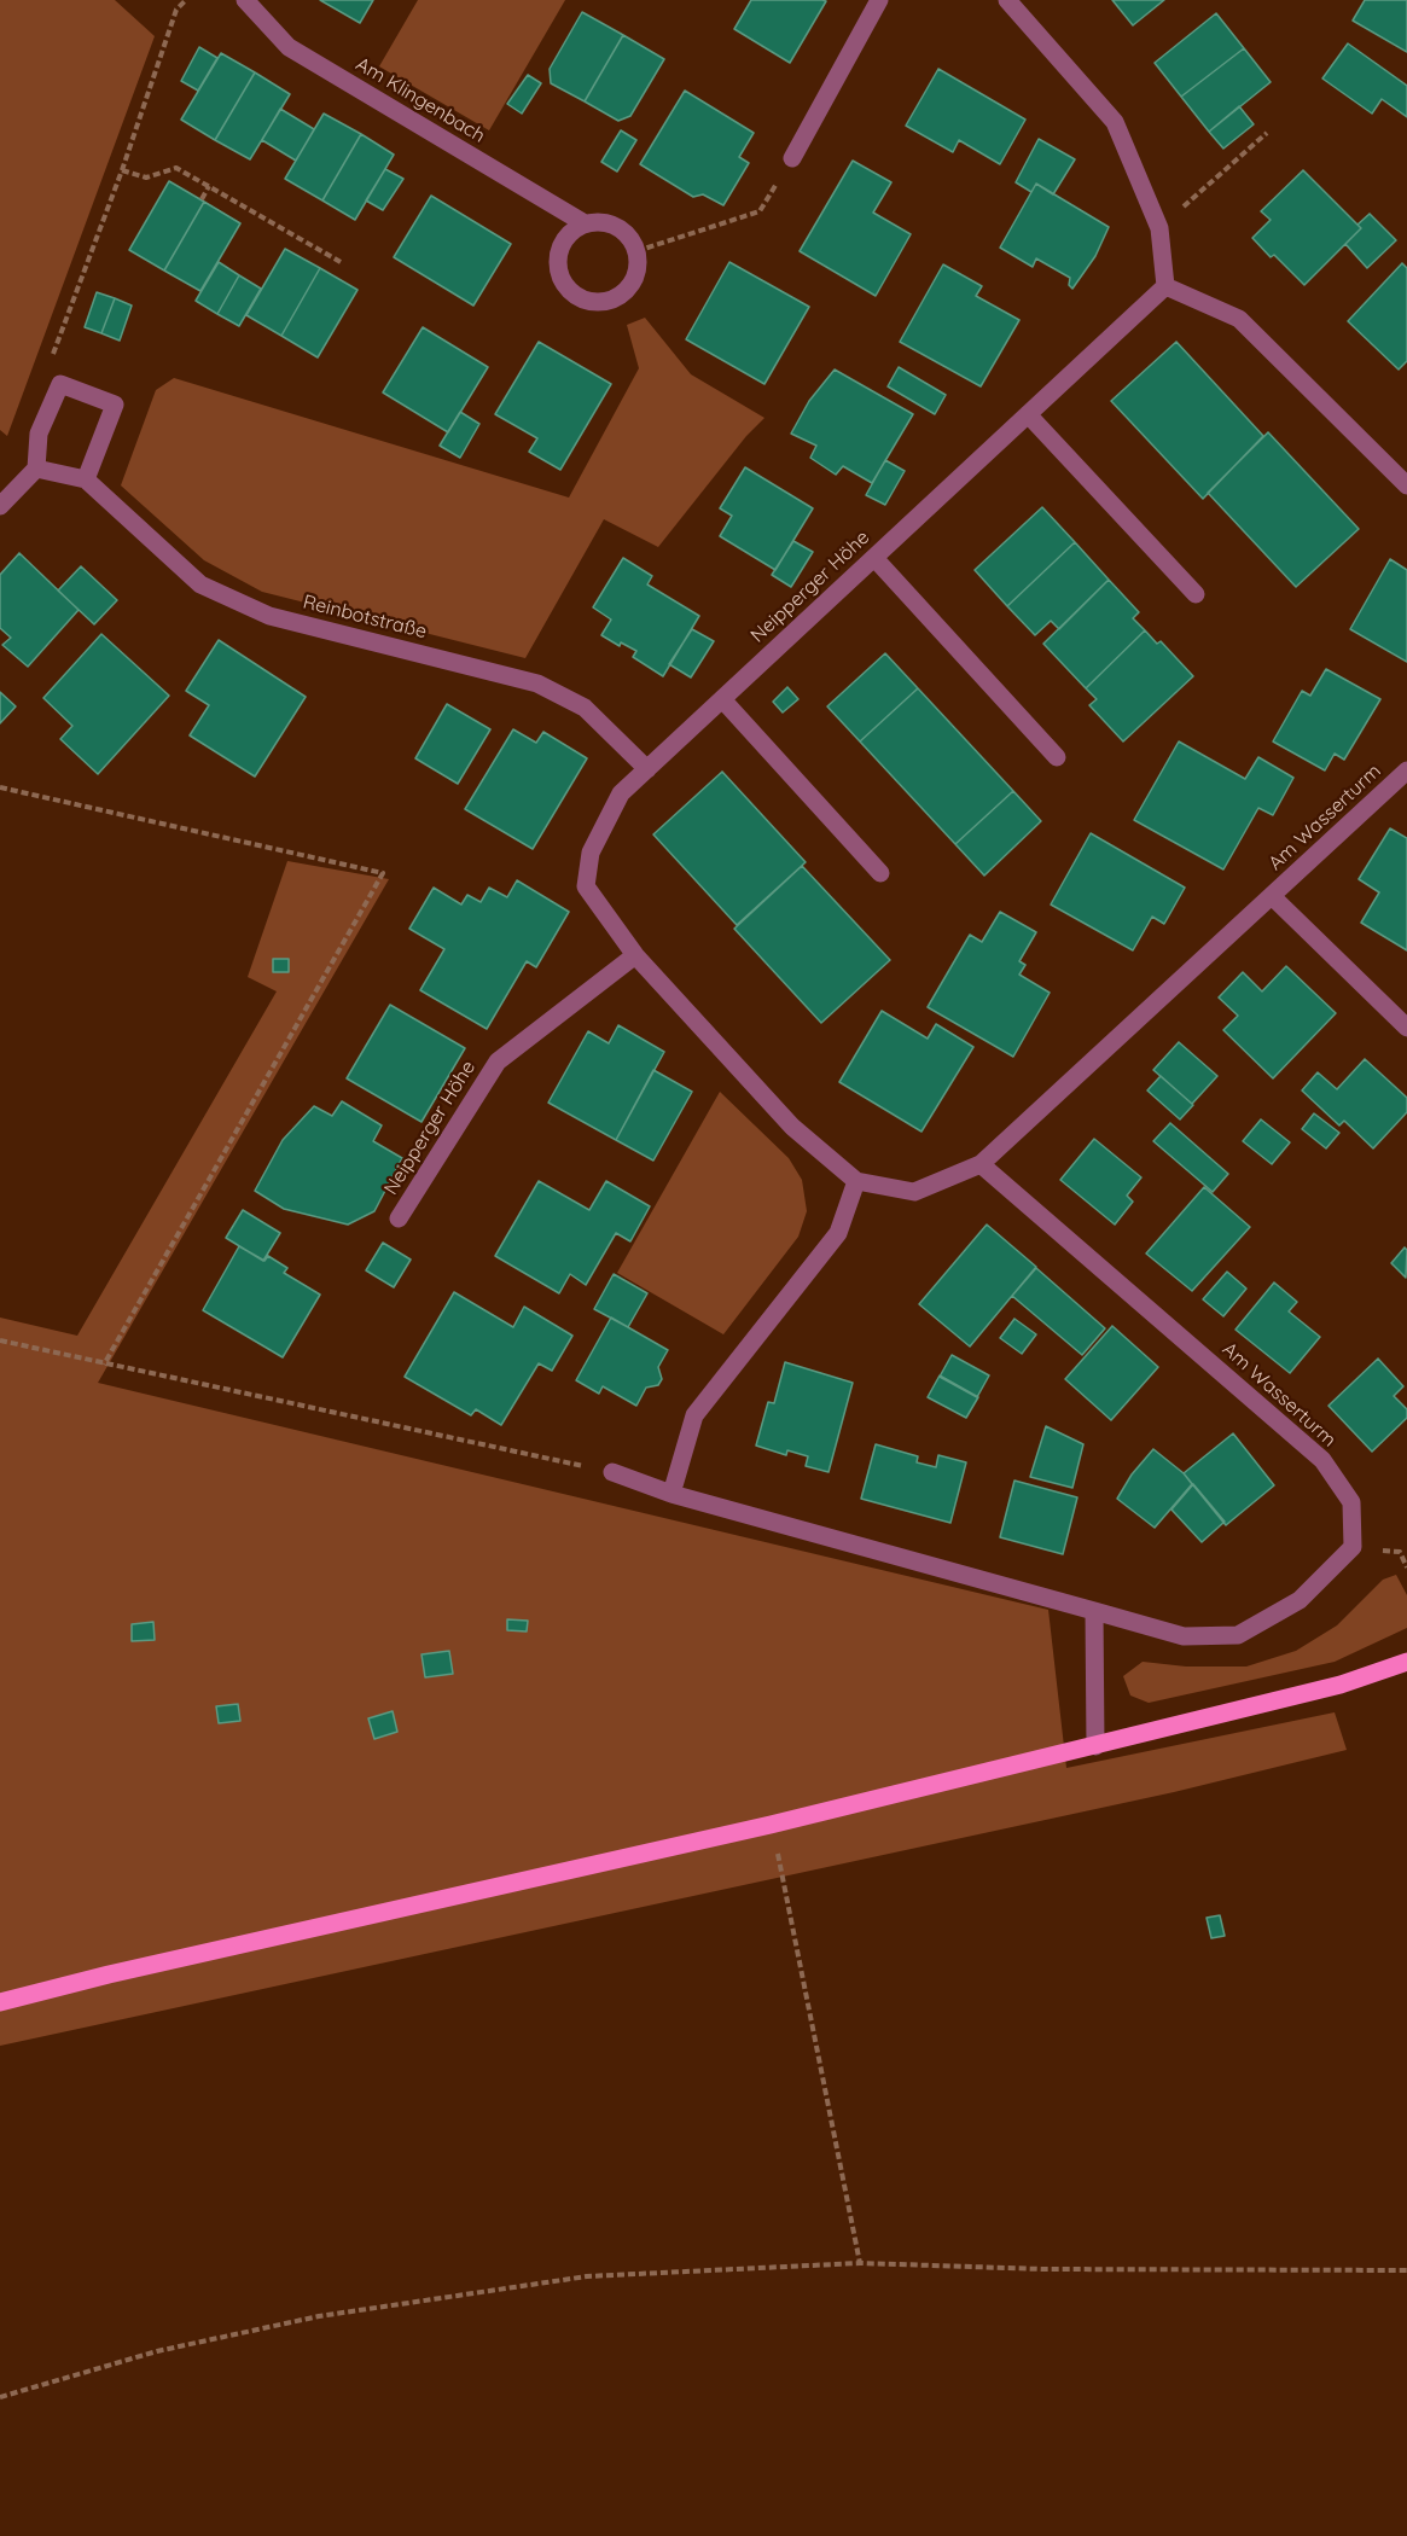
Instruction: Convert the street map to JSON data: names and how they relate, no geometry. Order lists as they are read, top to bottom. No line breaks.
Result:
{"streets":{"street":["Am Klingenbach","Neipperger Höhe","Reinbotstraße","Am Wasserturm"]},"crossings":[["Neipperger Höhe","Reinbotstraße"],["Neipperger Höhe","Am Wasserturm"]]}
